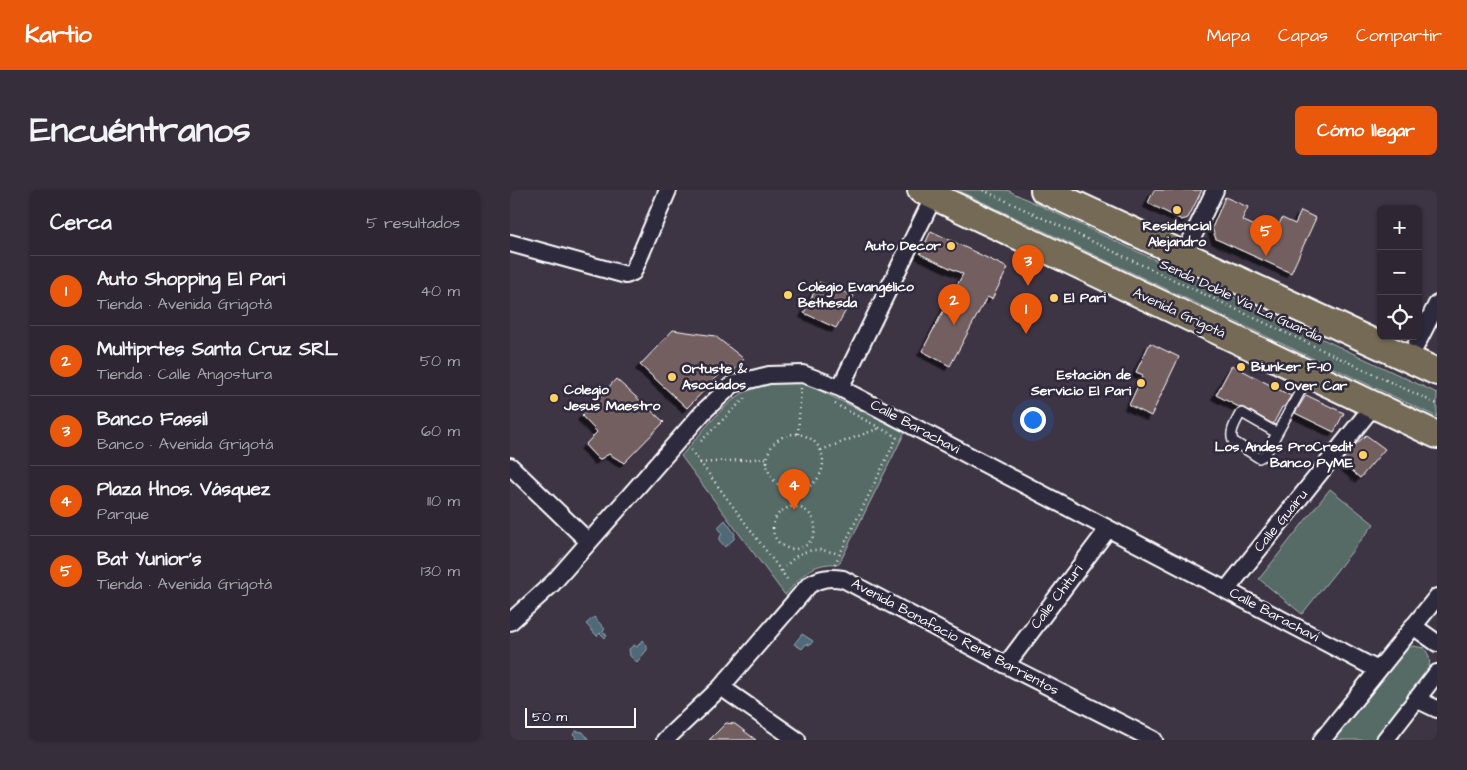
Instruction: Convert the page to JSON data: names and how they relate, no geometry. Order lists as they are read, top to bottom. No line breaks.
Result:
{"streets":{"main road":["Avenida Grigotá"],"street":["Calle Barachavi","Calle Guairu","Calle Chituri","Avenida Bonafacio René Barrientos"],"path":["Senda Doble Vía La Guardia"]},"crossings":[["Avenida Grigotá","Calle Guairu"],["Calle Barachavi","Calle Guairu"],["Calle Barachavi","Calle Chituri"],["Calle Chituri","Avenida Bonafacio René Barrientos"]],"places":["Residencial Alejandro","Auto Decor","Colegio Evangélico Bethesda","El Pari","Biunker F-10","Ortuste & Asociados","Estación de Servicio El Pari","Over Car","Colegio Jesus Maestro","Los Andes ProCredit Banco PyME"],"scale_bar":"50 m","page":{"header":"Kartio","nav":["Mapa","Capas","Compartir"],"title":"Encuéntranos","buttons":"Cómo llegar","heading":["Cerca","5 resultados"],"map_buttons":["+","−"],"pins":["5","3","2","1","4"],"list":[{"mark":"1","name":"Auto Shopping El Pari","note":"Tienda · Avenida Grigotá","value":"40 m"},{"mark":"2","name":"Multiprtes Santa Cruz SRL","note":"Tienda · Calle Angostura","value":"50 m"},{"mark":"3","name":"Banco Fassil","note":"Banco · Avenida Grigotá","value":"60 m"},{"mark":"4","name":"Plaza Hnos. Vásquez","note":"Parque","value":"110 m"},{"mark":"5","name":"Bat Yunior's","note":"Tienda · Avenida Grigotá","value":"130 m"}],"scale":"50 m"}}
